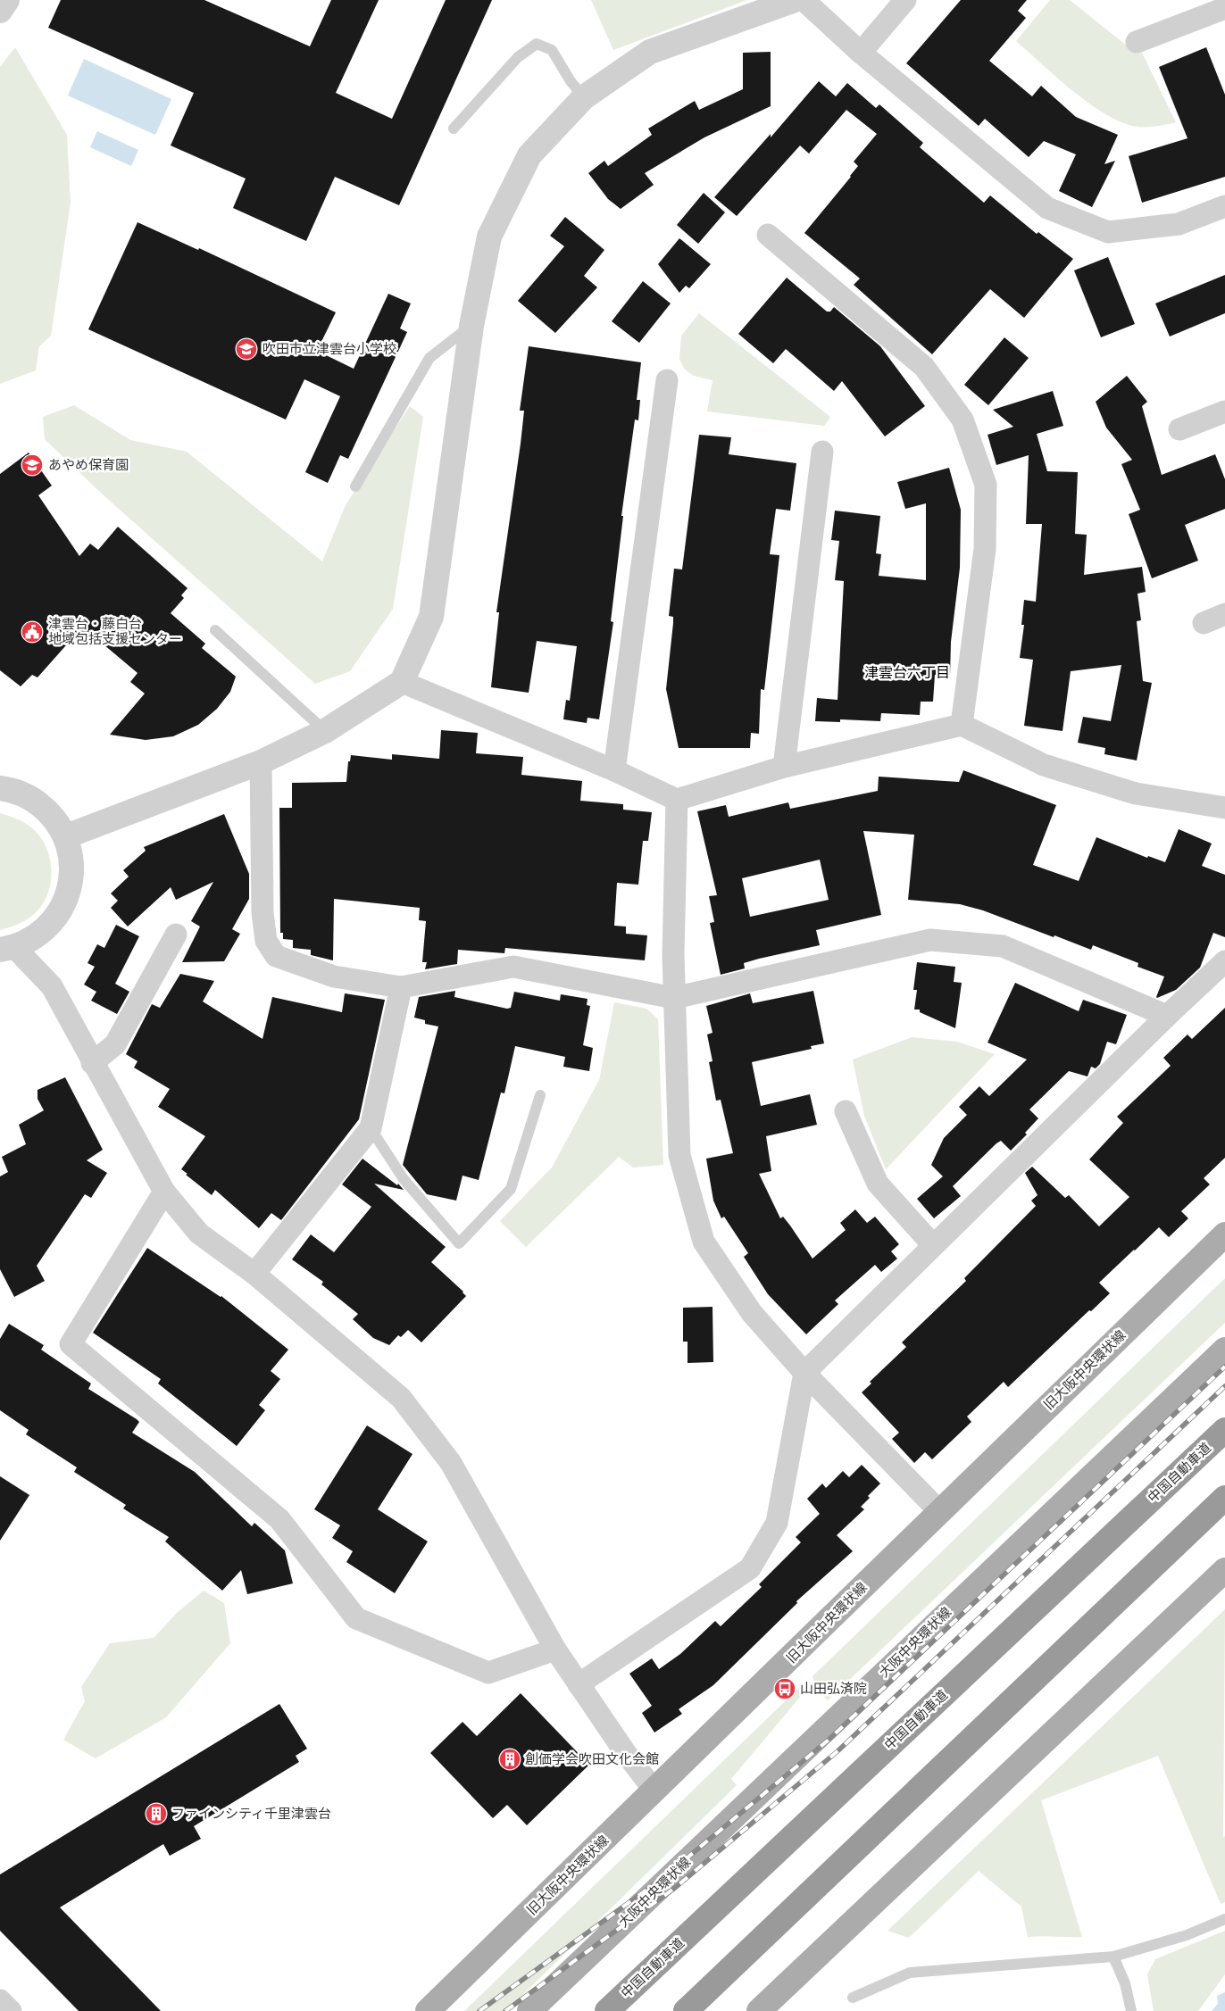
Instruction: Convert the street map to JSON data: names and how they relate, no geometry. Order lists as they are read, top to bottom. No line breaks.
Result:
{"streets":{"highway":["中国自動車道"],"main road":["旧大阪中央環状線","大阪中央環状線"]},"districts":["津雲台六丁目"],"places":{"school or university":["吹田市立津雲台小学校","あやめ保育園"],"public building":["津雲台・藤白台 地域包括支援センター"],"bus stop":["山田弘済院"],"building":["創価学会吹田文化会館","ファインシティ千里津雲台"]}}
